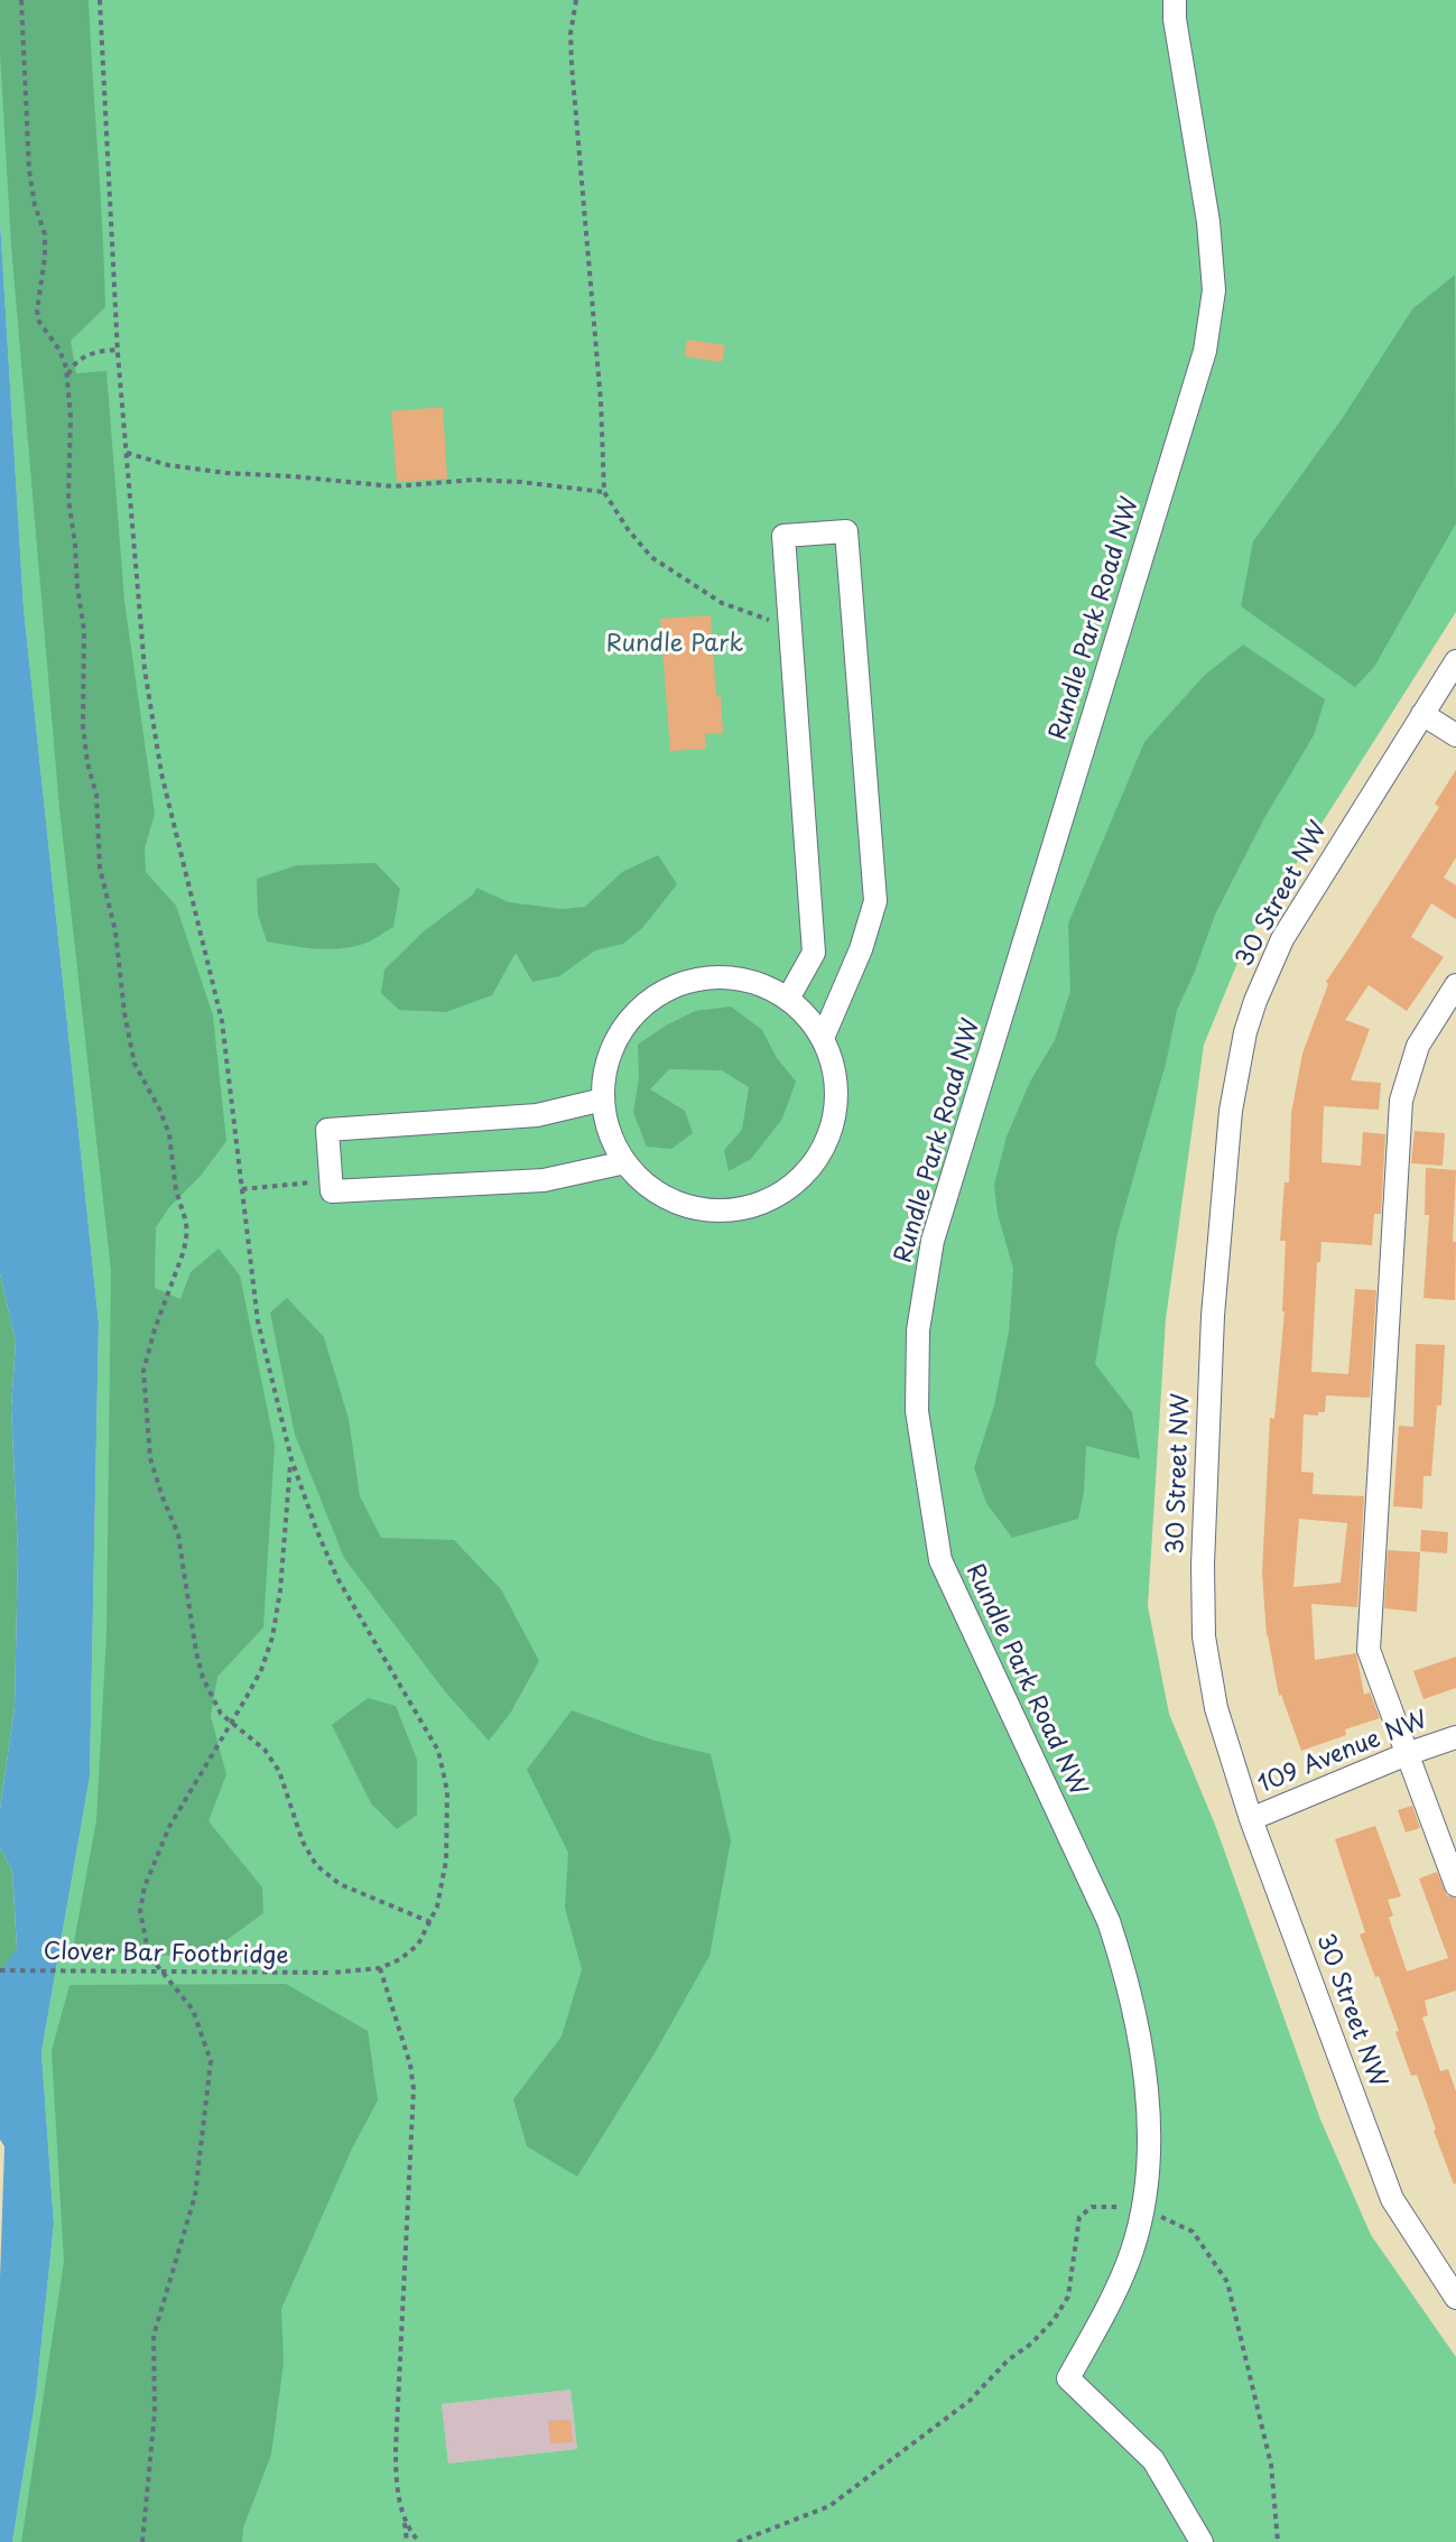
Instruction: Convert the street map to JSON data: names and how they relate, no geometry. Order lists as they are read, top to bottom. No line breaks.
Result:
{"streets":{"street":["Rundle Park Road NW","30 Street NW","109 Avenue NW"],"path":["Clover Bar Footbridge"]},"crossings":[["30 Street NW","109 Avenue NW"]],"parks":["Rundle Park"]}
